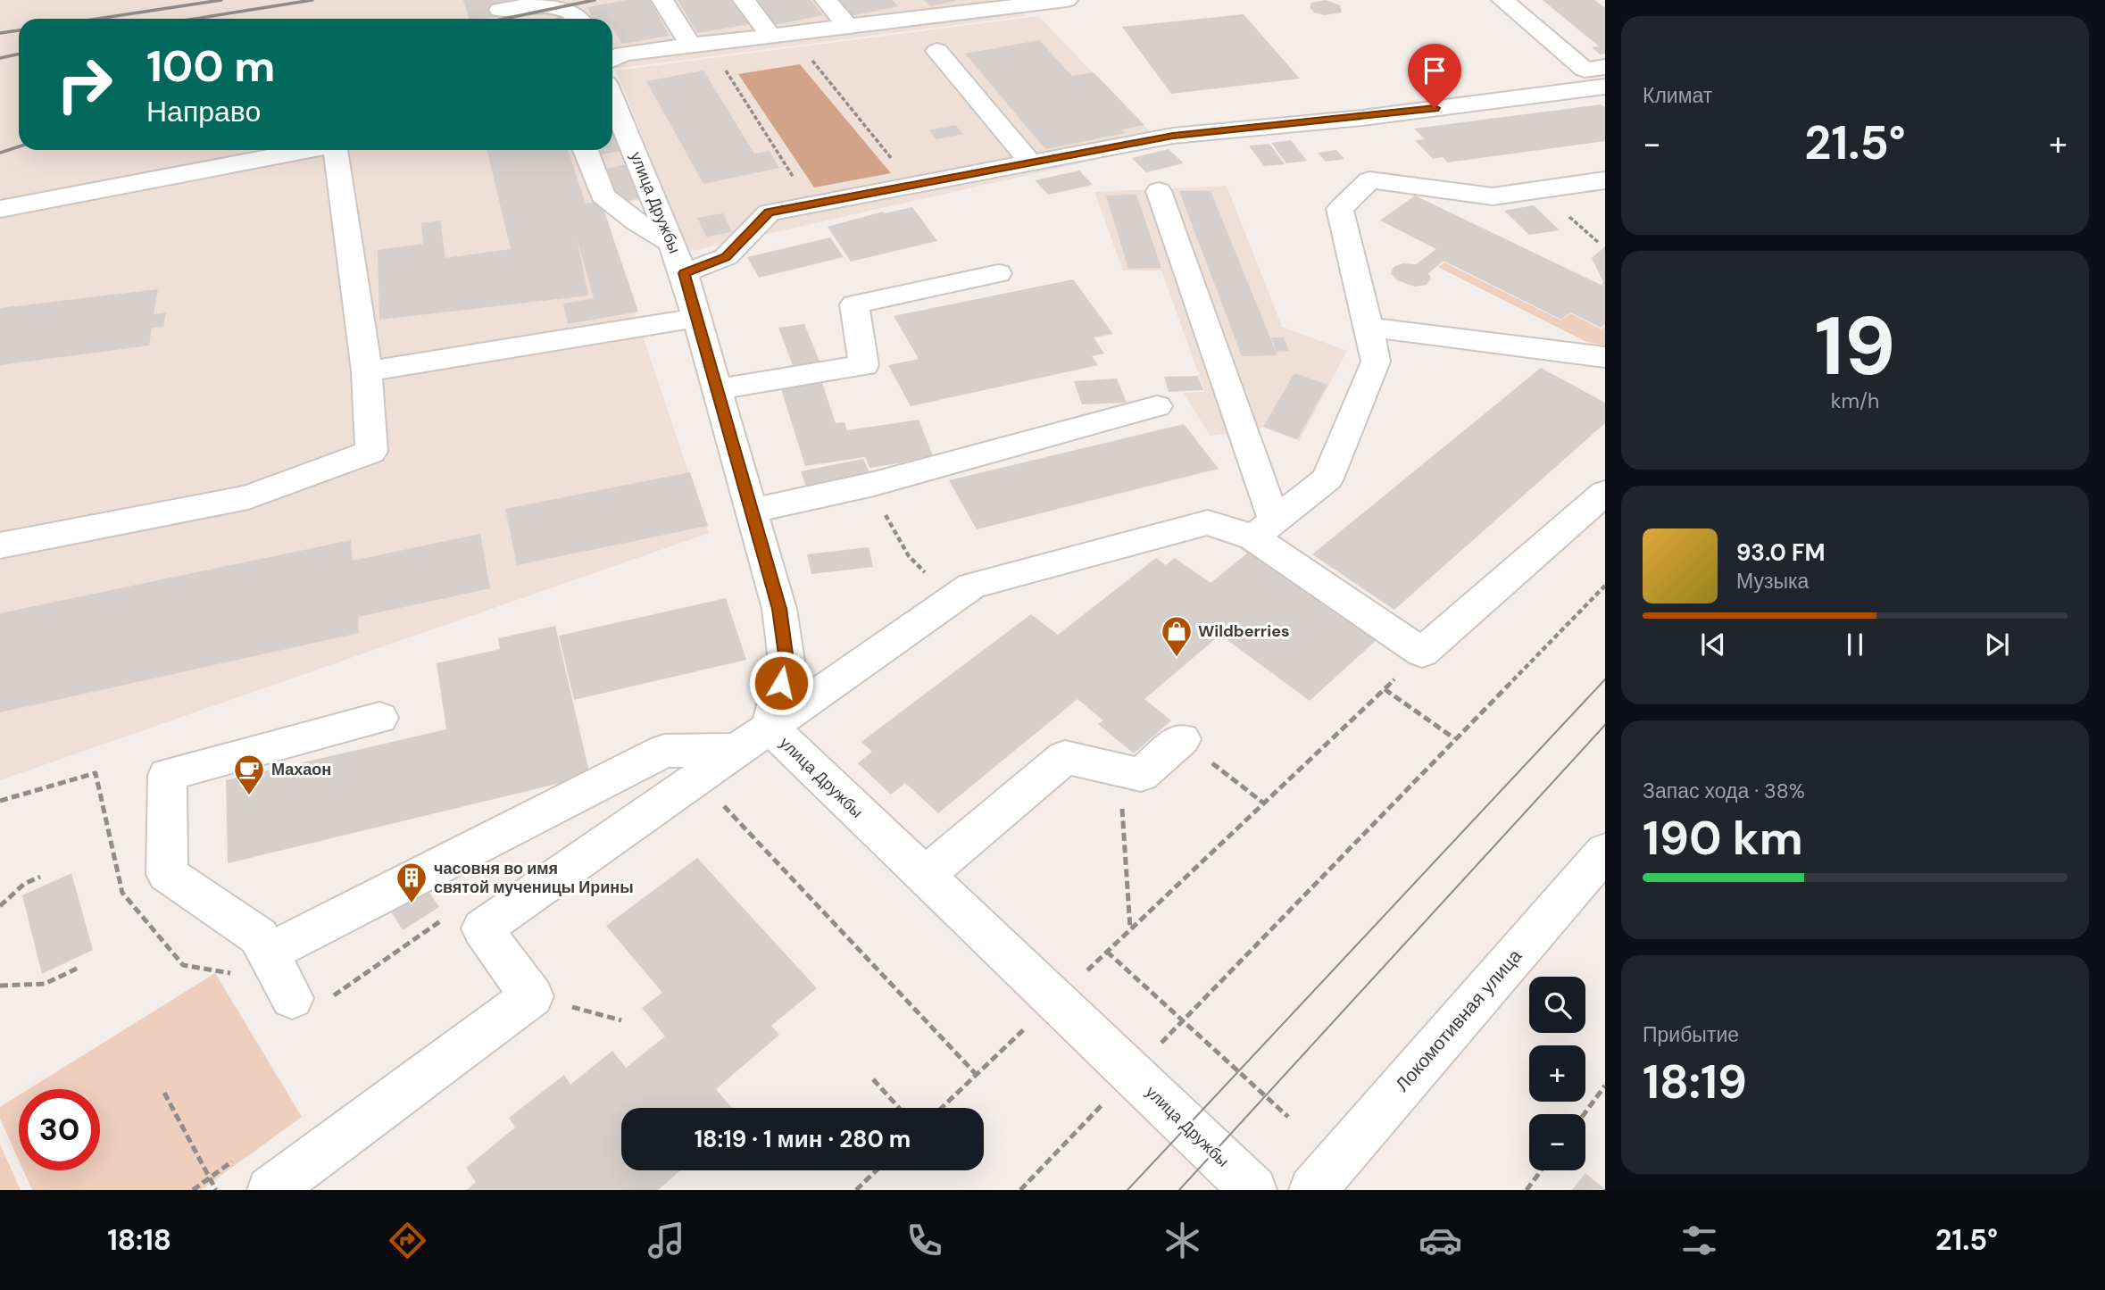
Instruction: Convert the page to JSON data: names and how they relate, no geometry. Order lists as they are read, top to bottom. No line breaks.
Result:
{"streets":{"street":["улица Дружбы","Локомотивная улица"]},"places":{"shop":["Wildberries"],"cafe":["Махаон"],"building":["часовня во имя святой мученицы Ирины"]},"page":{"tile":["Климат",["19","km/h"],["Запас хода · 38%","190 km"],["Прибытие","18:19"]],"turn":["100 m","Направо"],"heat":["−","21.5°","+"],"song":["93.0 FM","Музыка"],"map_buttons":["+","−"],"limit":"30","trip":"18:19 · 1 мин · 280 m","tabs":["18:18","21.5°"]}}
